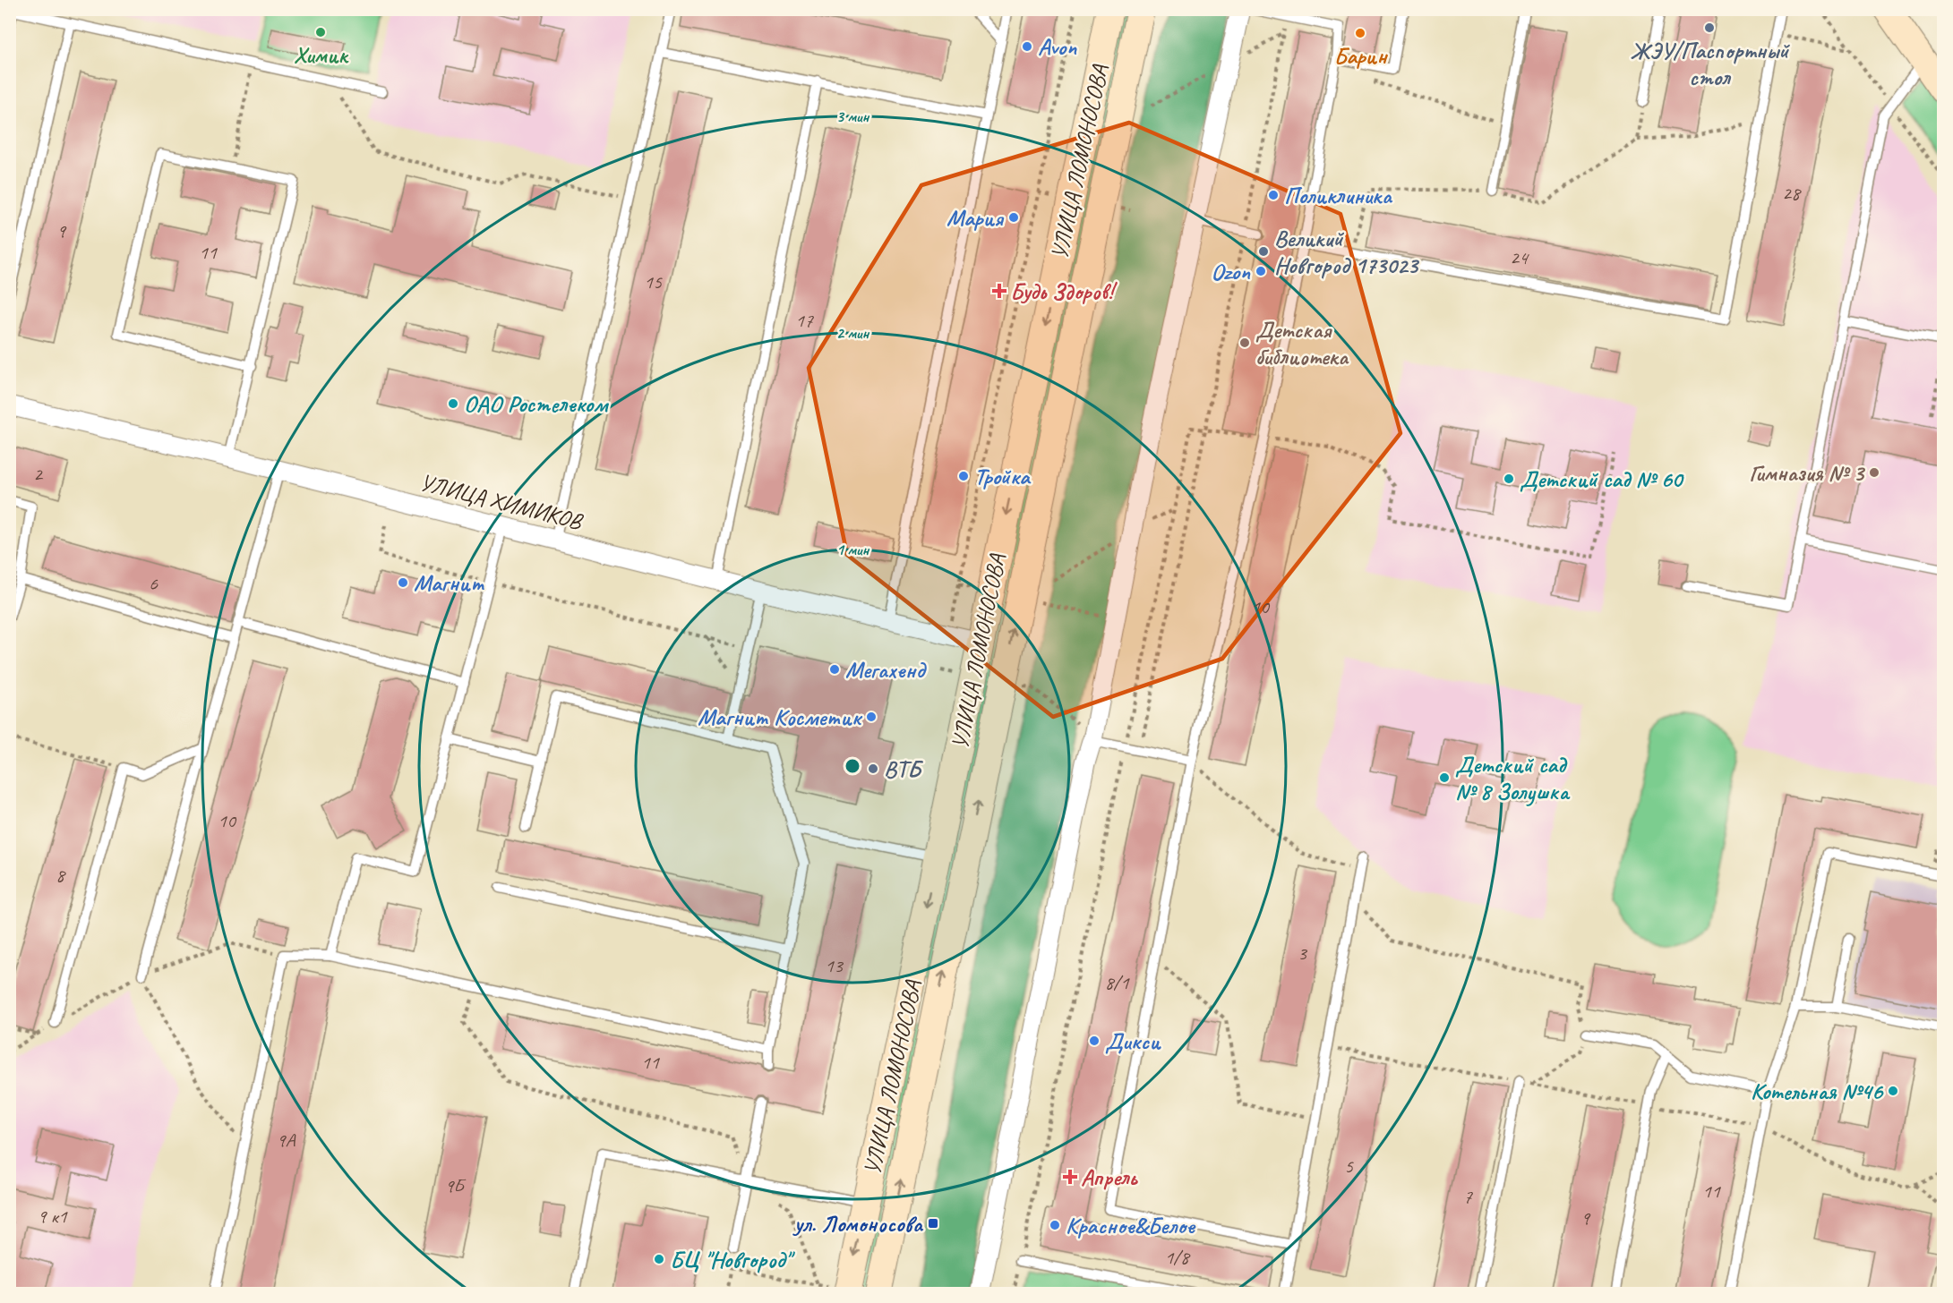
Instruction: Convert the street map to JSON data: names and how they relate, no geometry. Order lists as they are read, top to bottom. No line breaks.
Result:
{"streets":{"main road":["УЛИЦА ЛОМОНОСОВА"],"street":["УЛИЦА ХИМИКОВ"]},"crossings":[["УЛИЦА ЛОМОНОСОВА","УЛИЦА ХИМИКОВ"]],"places":{"other":["ЖЭУ/Паспортный стол","Химик","Барин","Avon","Поликлиника","Мария","Великий Новгород 173023","Ozon","Детская библиотека","ОАО Ростелеком","Гимназия № 3","Тройка","Детский сад № 60","Магнит","Мегахенд","Магнит Косметик","ВТБ","Детский сад № 8 Золушка","Дикси","Котельная №46","Красное&Белое","БЦ \"Новгород\""],"health":["Будь Здоров!","Апрель"],"transit":["ул. Ломоносова"]},"house_numbers":["28","9","11","24","15","17","2","6","10","10","8","3","13","8/1","11","9А","5","9Б","11","7","9 к1","9","1/8"],"rings":["3 мин","2 мин","1 мин"]}
